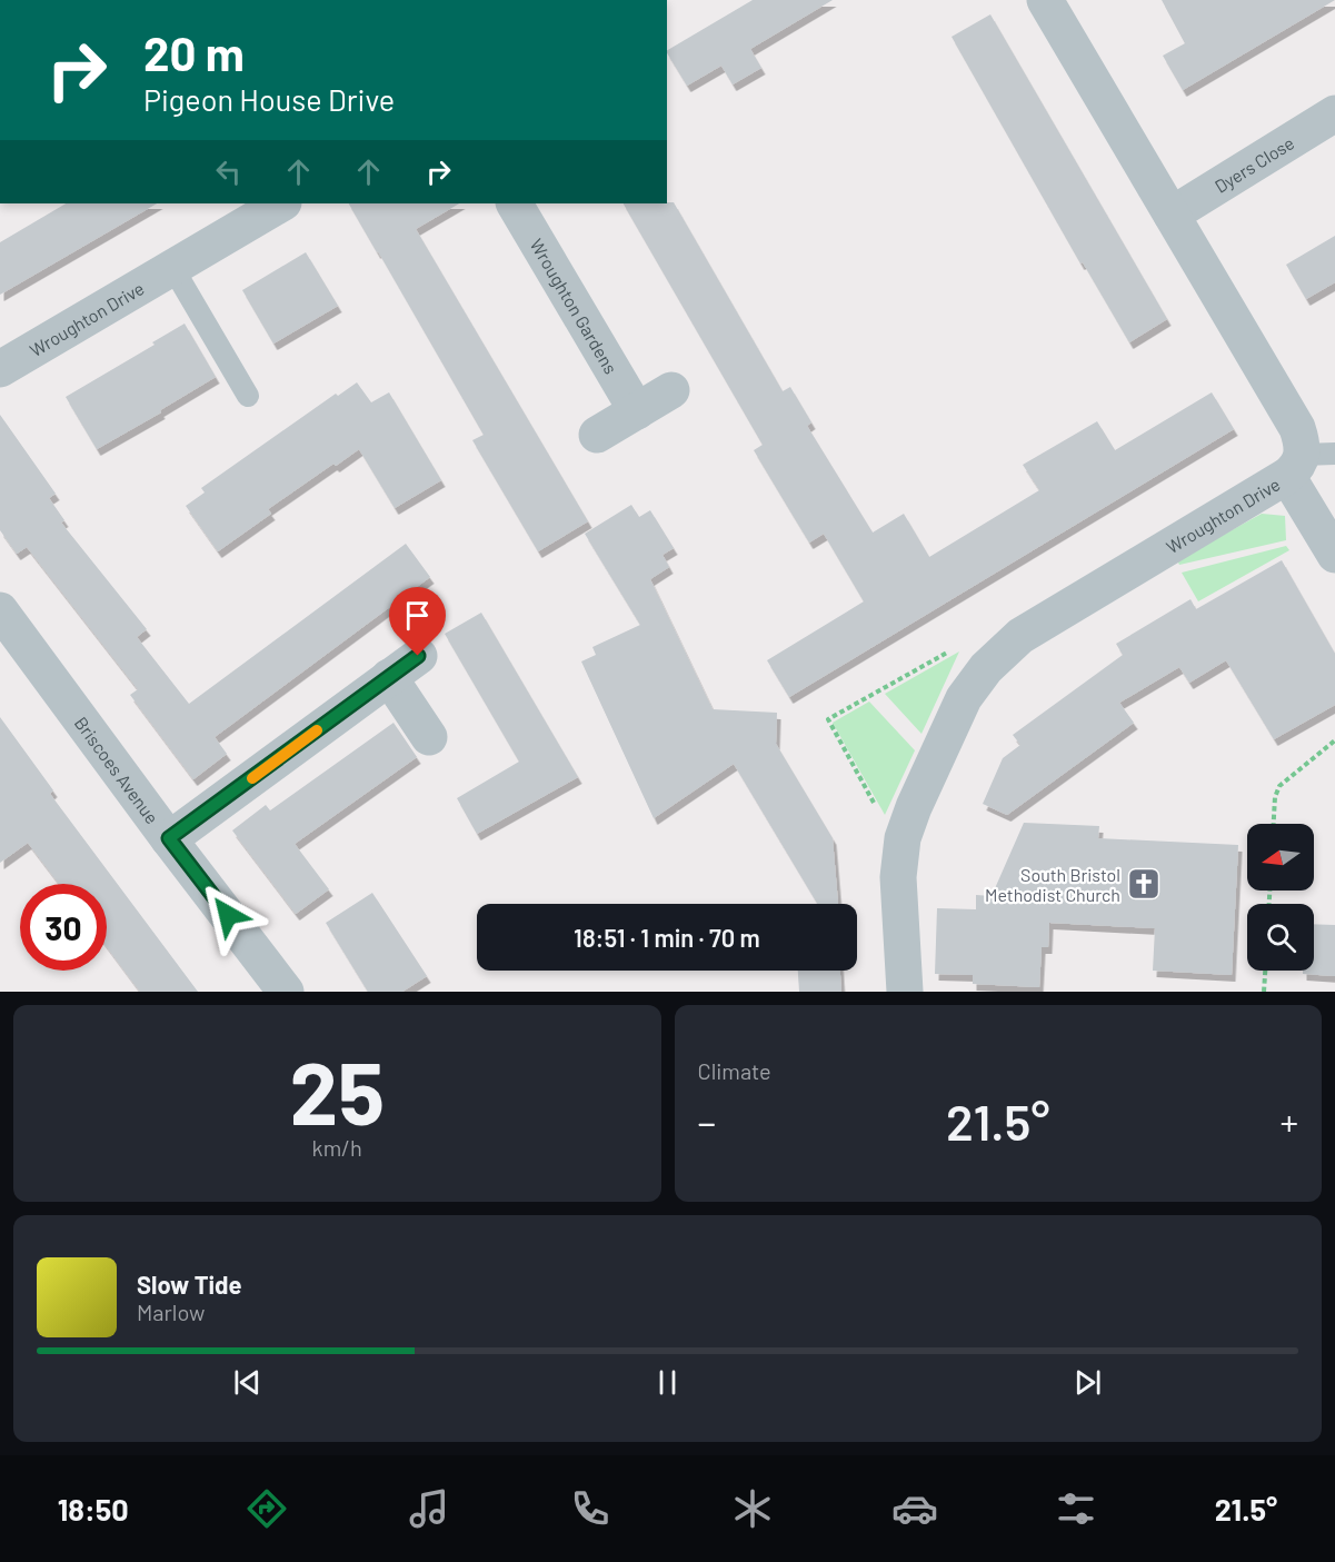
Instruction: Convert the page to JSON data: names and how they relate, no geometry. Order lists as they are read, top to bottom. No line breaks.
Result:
{"streets":{"street":["Dyers Close","Wroughton Gardens","Wroughton Drive","Briscoes Avenue"]},"places":{"church":["South Bristol Methodist Church"]},"north":"left","page":{"turn":["20 m","Pigeon House Drive"],"limit":"30","trip":"18:51 · 1 min · 70 m","tile":[["25","km/h"],"Climate"],"heat":["−","21.5°","+"],"song":["Slow Tide","Marlow"],"tabs":["18:50","21.5°"]}}
